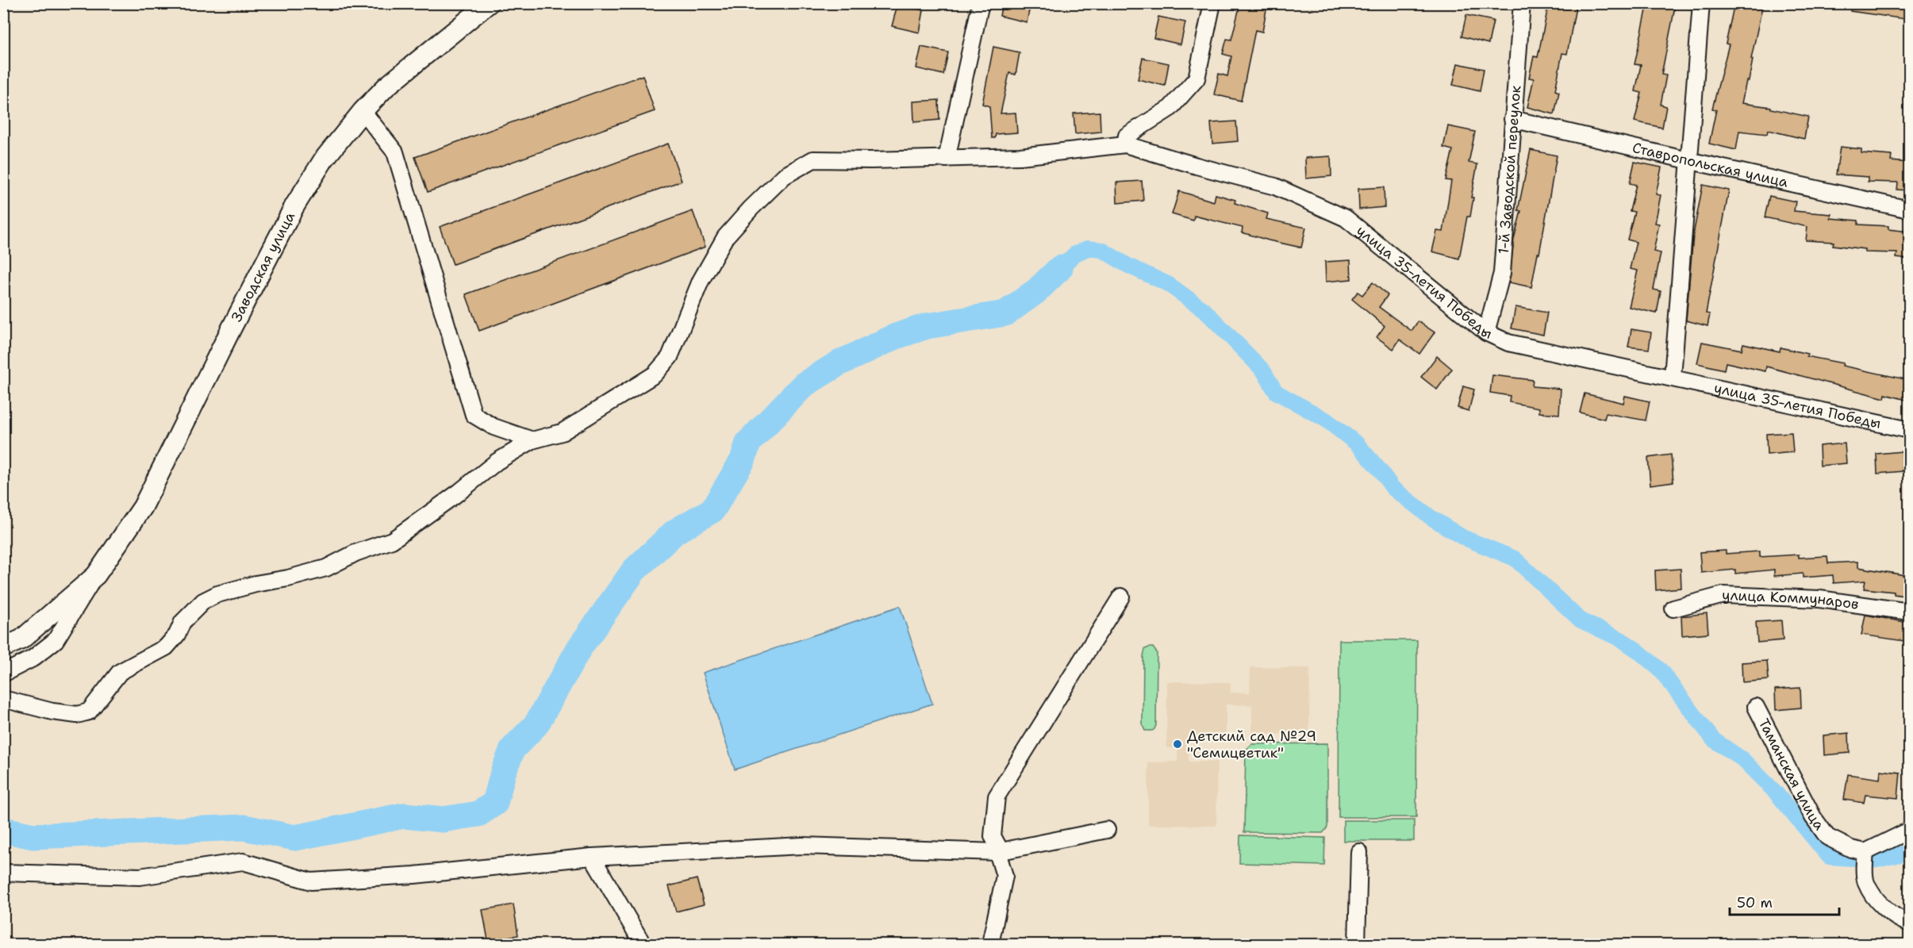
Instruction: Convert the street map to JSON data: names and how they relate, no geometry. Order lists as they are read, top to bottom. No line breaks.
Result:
{"streets":{"main road":["Заводская улица"],"street":["Ставропольская улица","1-й Заводской переулок","улица 35-летия Победы","улица Коммунаров","Таманская улица"]},"crossings":[["Ставропольская улица","1-й Заводской переулок"],["1-й Заводской переулок","улица 35-летия Победы"]],"places":["Детский сад №29 \"Семицветик\""],"scale_bar":"50 m"}
